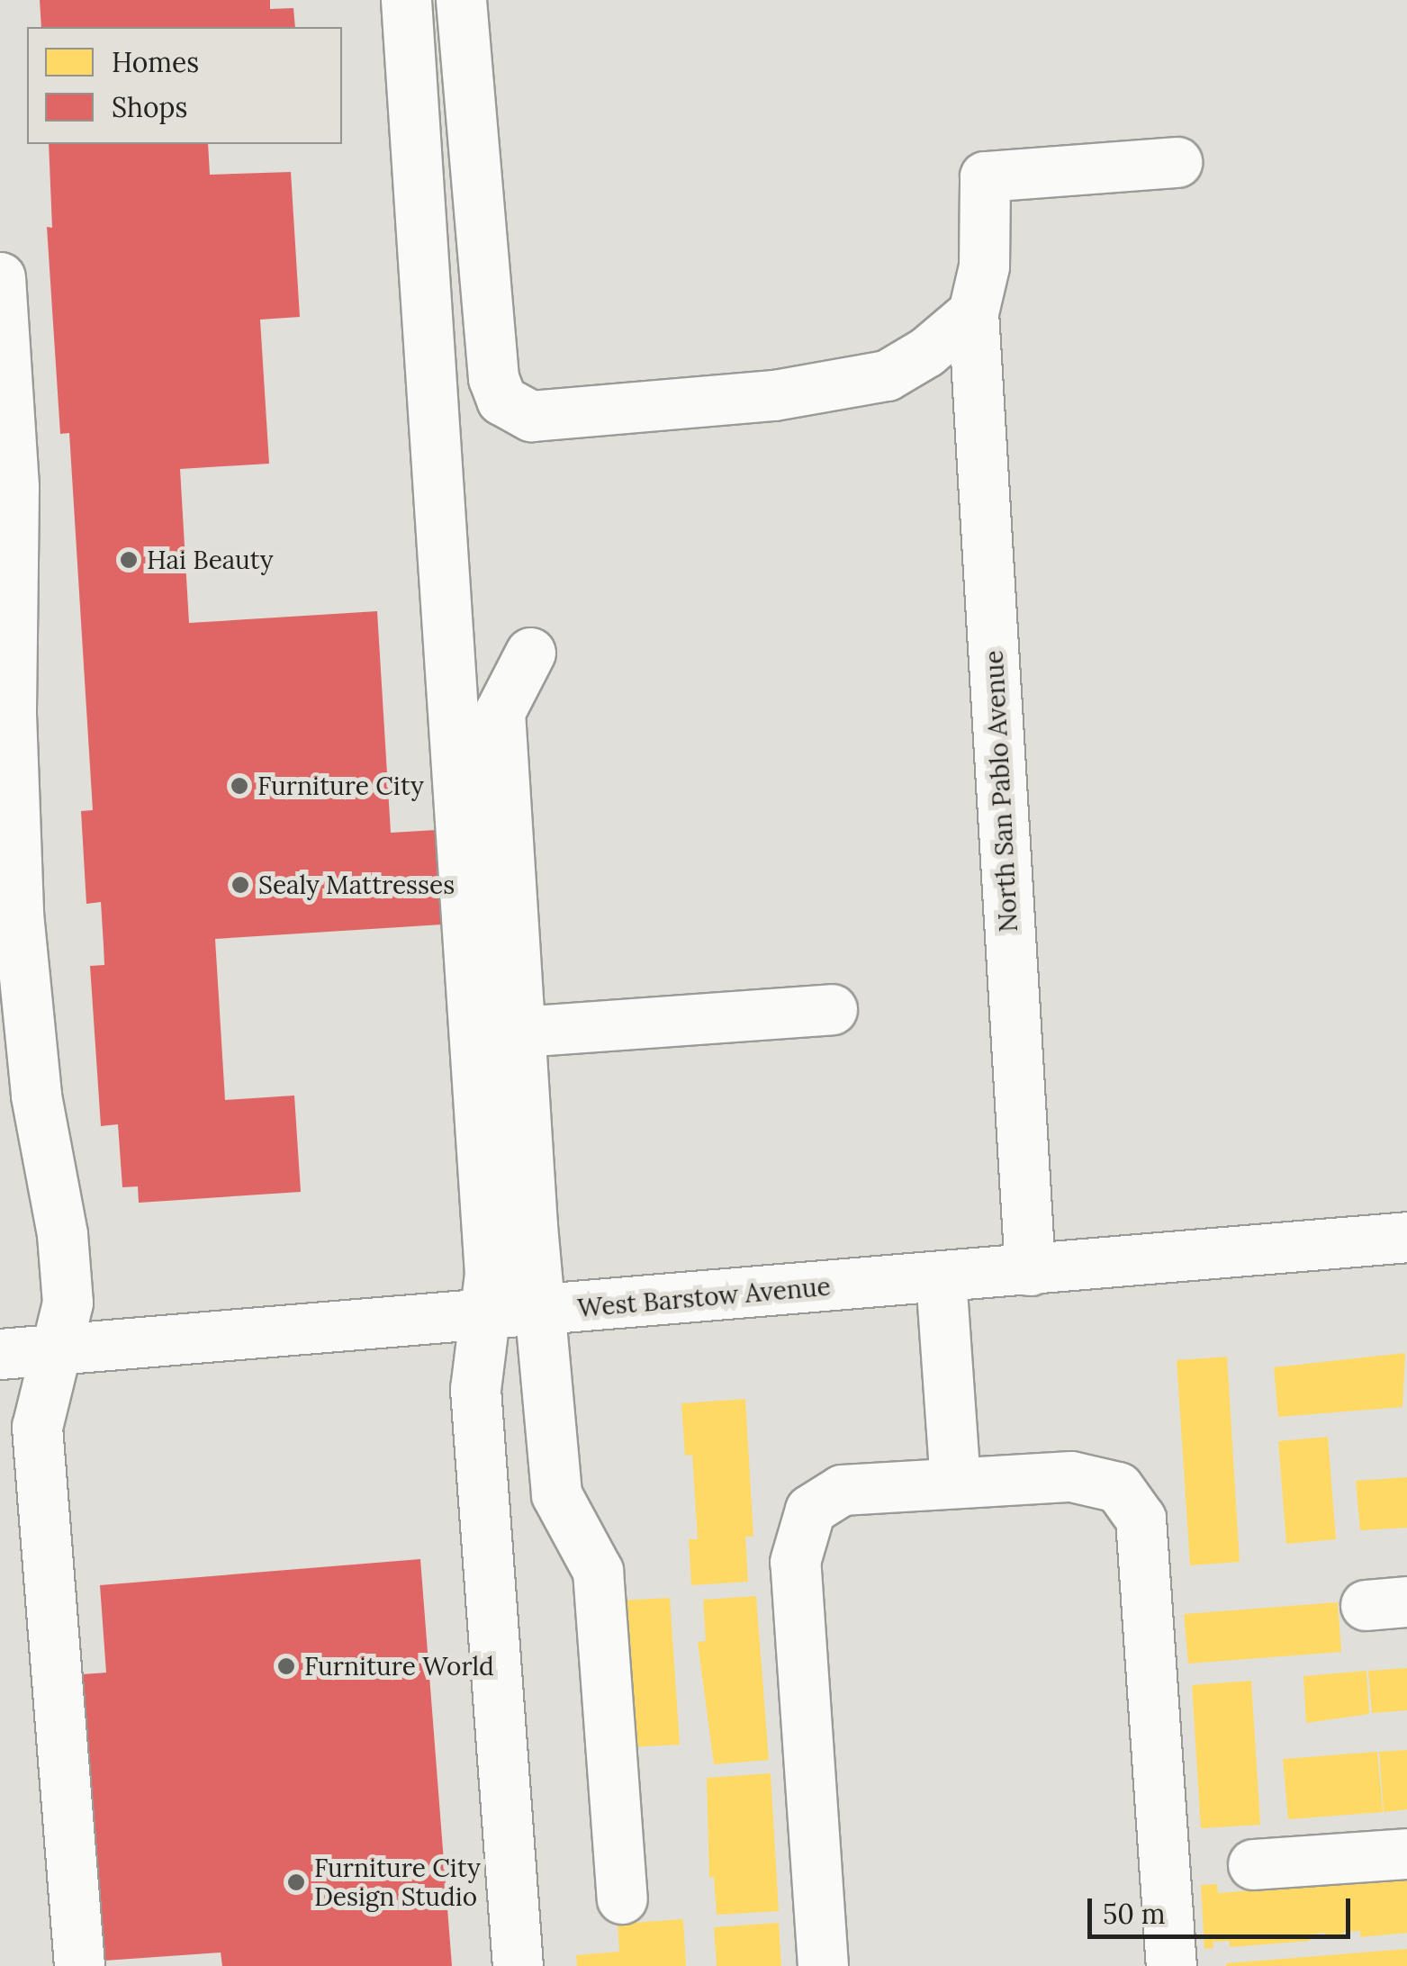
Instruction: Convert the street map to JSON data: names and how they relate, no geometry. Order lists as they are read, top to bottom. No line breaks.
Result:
{"streets":{"street":["North San Pablo Avenue","West Barstow Avenue"]},"crossings":[["North San Pablo Avenue","West Barstow Avenue"]],"places":["Hai Beauty","Furniture City","Sealy Mattresses","Furniture World","Furniture City Design Studio"],"legend":["Homes","Shops"],"scale_bar":"50 m"}
